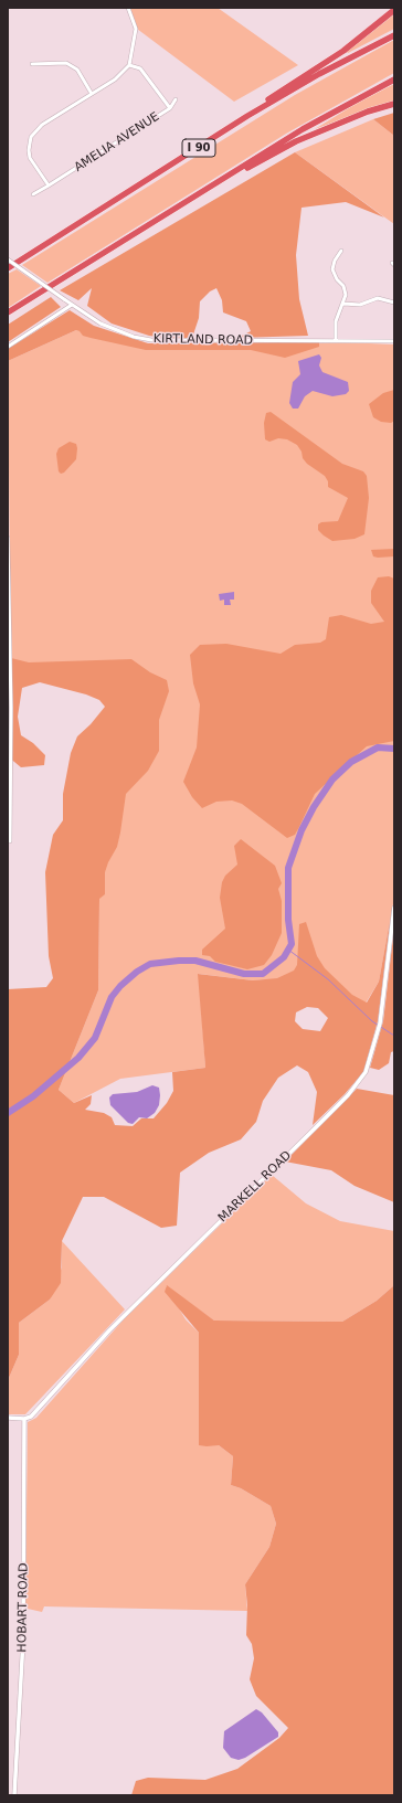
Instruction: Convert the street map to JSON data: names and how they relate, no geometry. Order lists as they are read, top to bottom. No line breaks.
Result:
{"streets":{"highway":["I 90"],"street":["AMELIA AVENUE","KIRTLAND ROAD","MARKELL ROAD","HOBART ROAD"]},"crossings":[["MARKELL ROAD","HOBART ROAD"]]}
